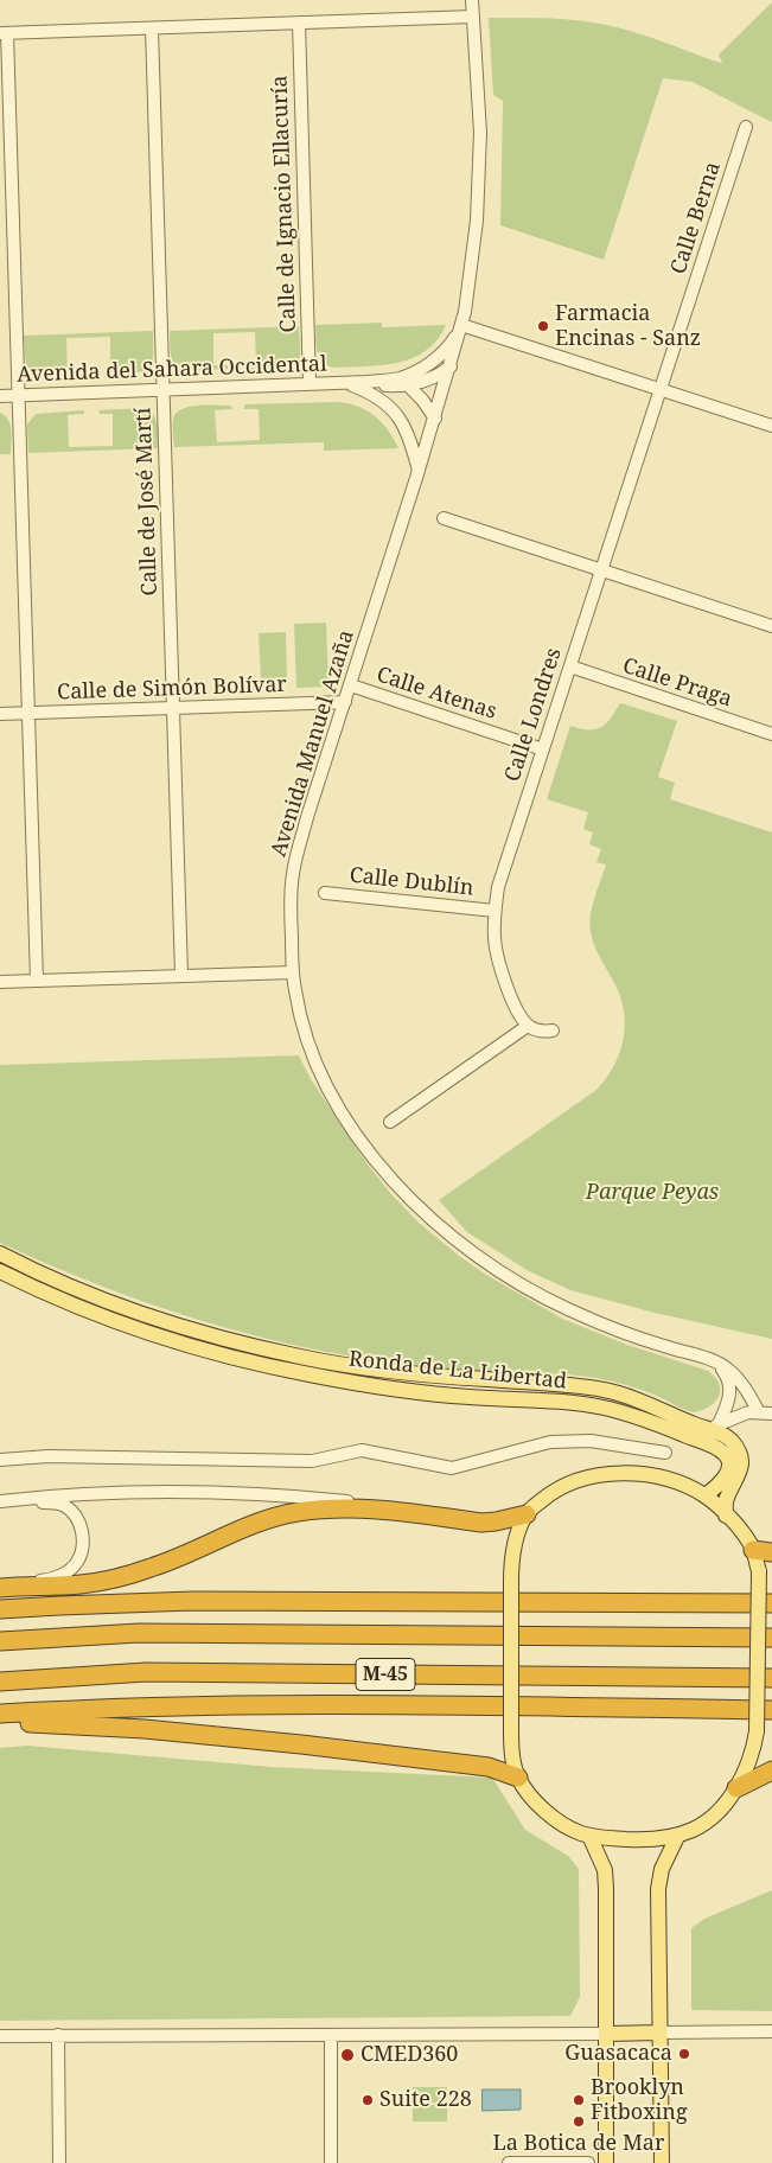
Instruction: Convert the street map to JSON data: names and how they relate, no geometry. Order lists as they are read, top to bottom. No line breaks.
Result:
{"streets":{"highway":["M-45"],"main road":["Ronda de La Libertad"],"street":["Calle de Ignacio Ellacuría","Calle Berna","Avenida del Sahara Occidental","Calle de José Martí","Calle Praga","Calle de Simón Bolívar","Calle Atenas","Calle Londres","Avenida Manuel Azaña","Calle Dublín"]},"crossings":[["Calle de Ignacio Ellacuría","Avenida del Sahara Occidental"],["Calle Berna","Calle Londres"],["Avenida del Sahara Occidental","Calle de José Martí"],["Avenida del Sahara Occidental","Avenida Manuel Azaña"],["Calle de José Martí","Calle de Simón Bolívar"],["Calle Praga","Calle Londres"],["Calle de Simón Bolívar","Avenida Manuel Azaña"],["Calle Atenas","Calle Londres"],["Calle Atenas","Avenida Manuel Azaña"],["Calle Londres","Calle Dublín"]],"parks":["Parque Peyas"],"places":["Farmacia Encinas - Sanz","Guasacaca","CMED360","Suite 228","Brooklyn Fitboxing","La Botica de Mar"]}
